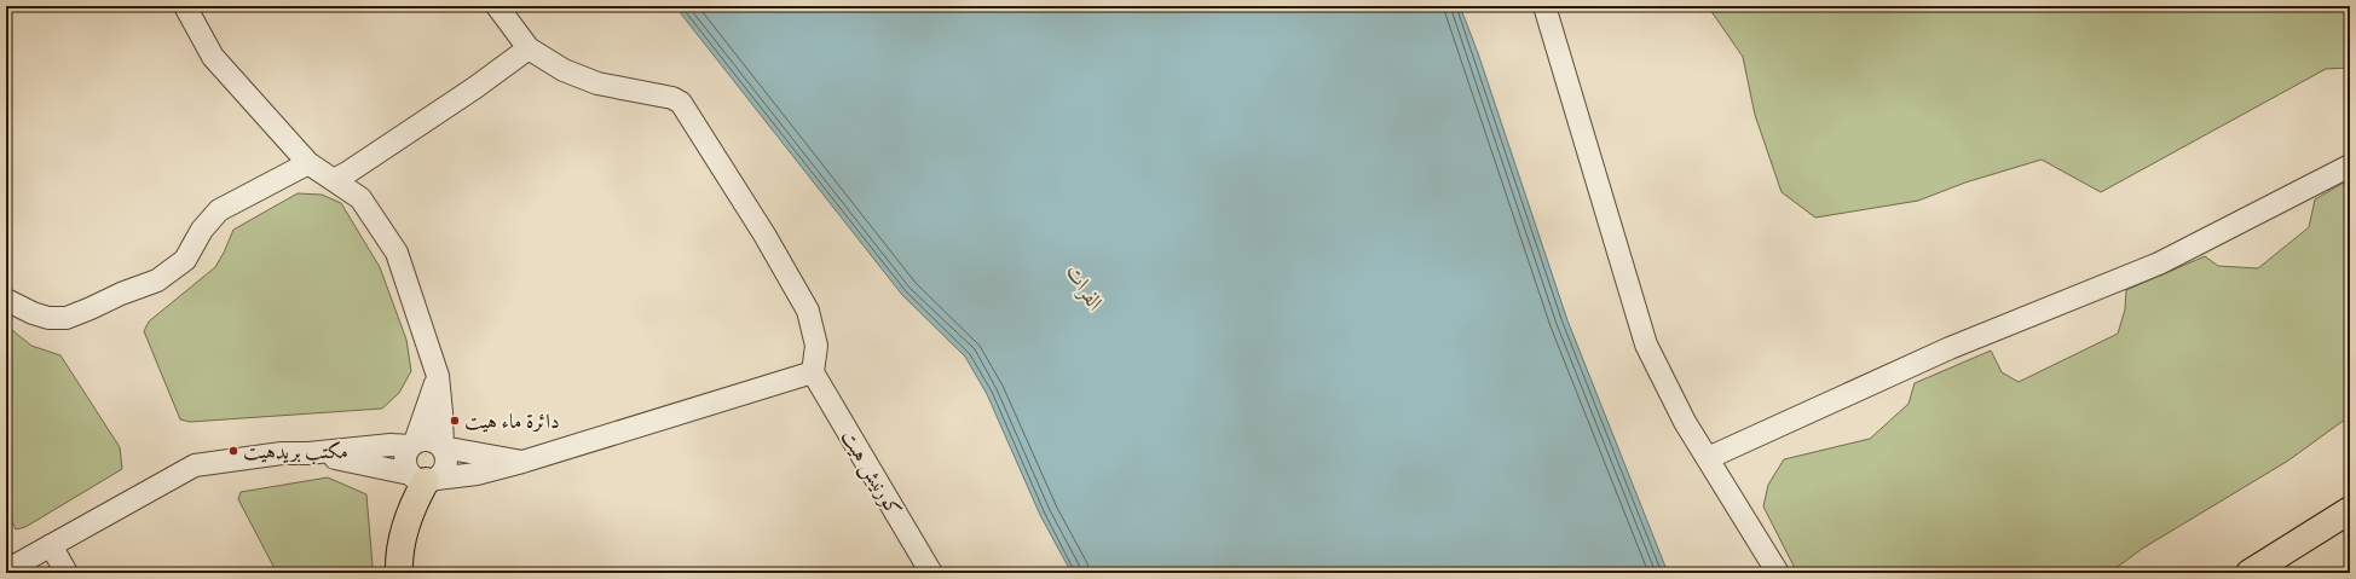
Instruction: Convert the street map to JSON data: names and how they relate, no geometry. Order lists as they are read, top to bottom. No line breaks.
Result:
{"streets":{"street":["كورنيش هيت"]},"water":["الفرات"],"places":["دائرة ماء هيت","مكتب بريدهيت"]}
